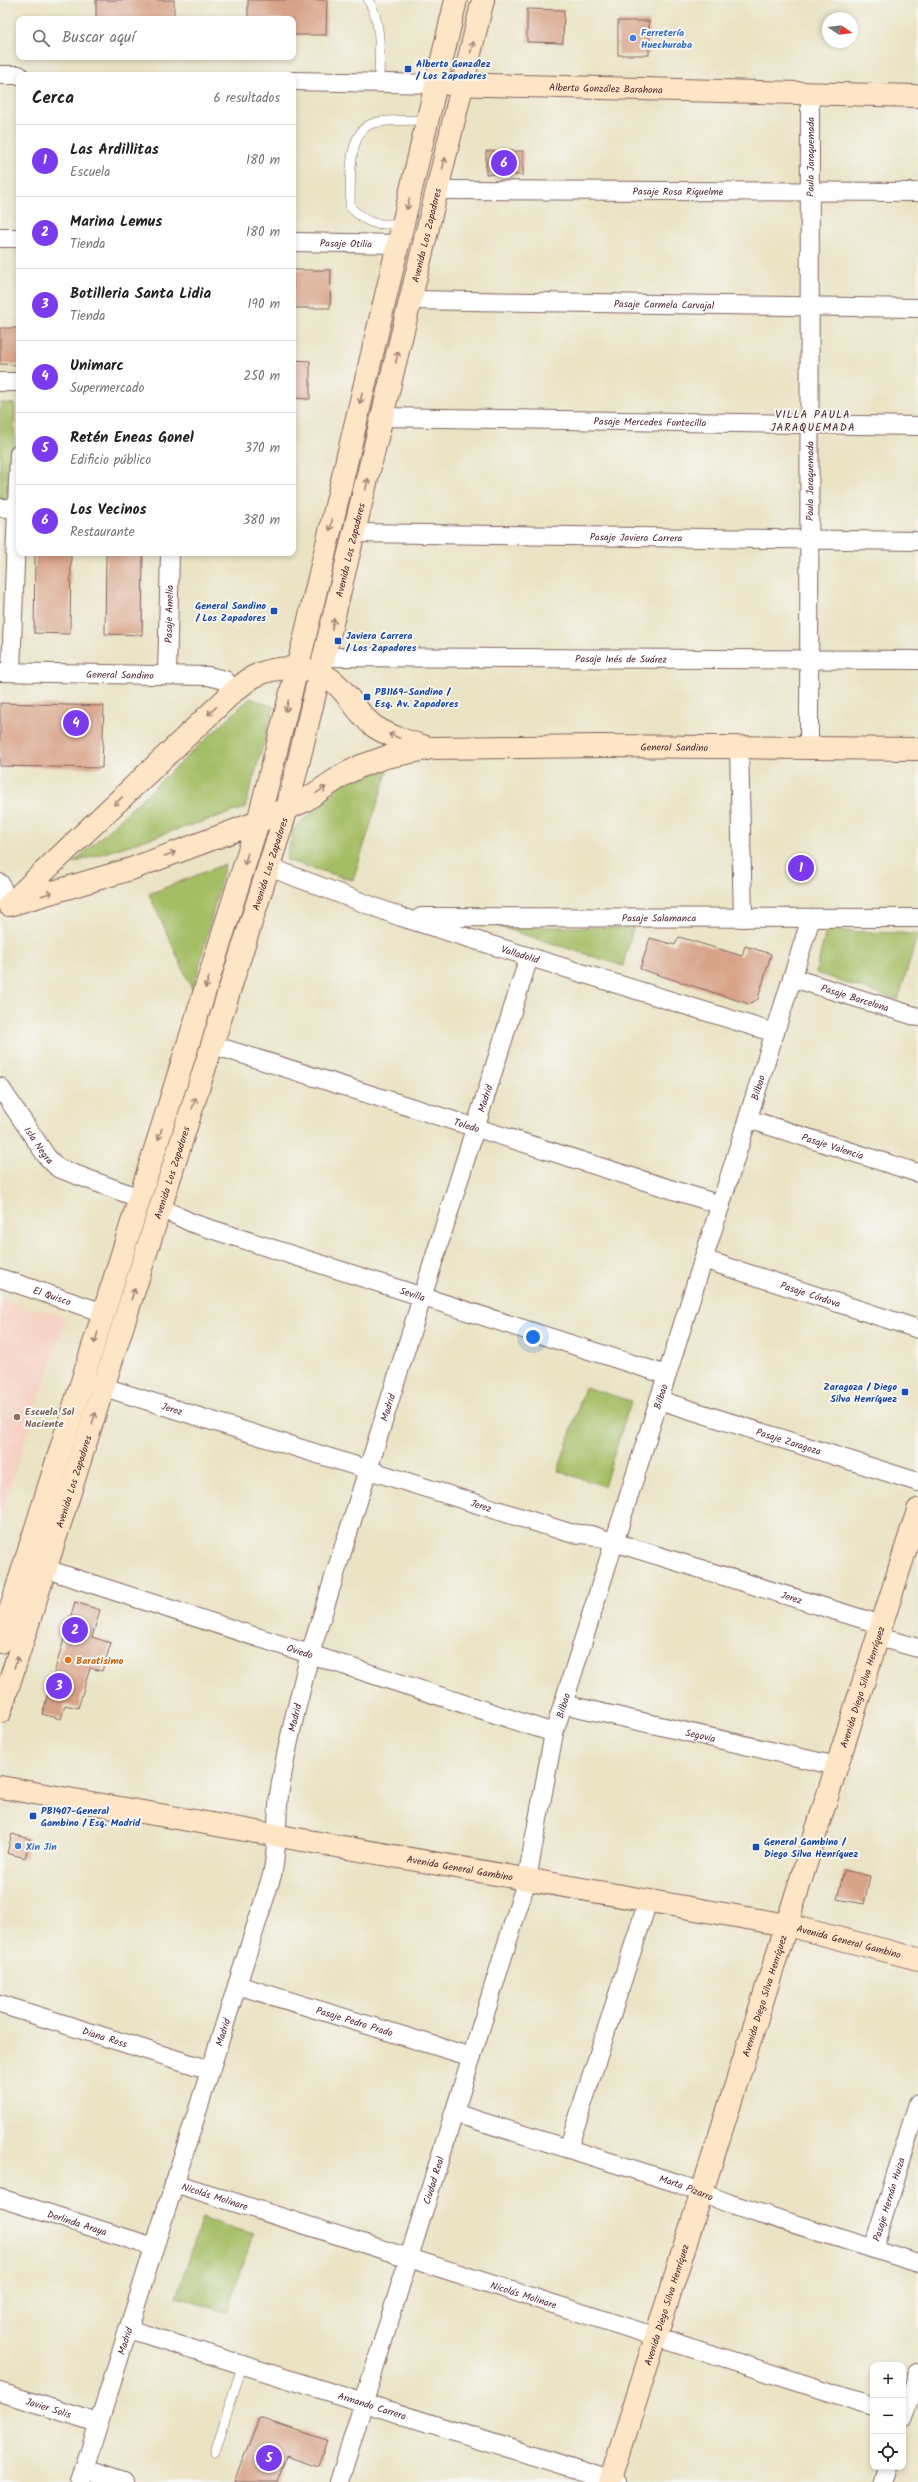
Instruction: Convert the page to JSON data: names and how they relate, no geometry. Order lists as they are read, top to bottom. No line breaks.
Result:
{"streets":{"main road":["Alberto González Barahona","Avenida Los Zapadores","General Sandino","Avenida Diego Silva Henríquez","Avenida General Gambino"],"street":["Paula Jaraquemada","Pasaje Rosa Riquelme","Pasaje Otilia","Pasaje Carmela Carvajal","Pasaje Mercedes Fontecilla","Pasaje Javiera Carrera","Pasaje Amelia","Pasaje Inés de Suárez","Pasaje Salamanca","Valladolid","Pasaje Barcelona","Bilbao","Madrid","Toledo","Isla Negra","Pasaje Valencia","Sevilla","Pasaje Córdova","El Quisco","Jerez","Pasaje Zaragoza","Oviedo","Segovia","Pasaje Pedro Prado","Diana Ross","Ciudad Real","Marta Pizarro","Nicolás Molinare","Pasaje Hernán Huiza","Derlinda Araya","Armando Carrera","Javier Solis"]},"crossings":[["Alberto González Barahona","Paula Jaraquemada"],["Alberto González Barahona","Avenida Los Zapadores"],["Paula Jaraquemada","Pasaje Rosa Riquelme"],["Paula Jaraquemada","Pasaje Carmela Carvajal"],["Paula Jaraquemada","Pasaje Mercedes Fontecilla"],["Paula Jaraquemada","Pasaje Javiera Carrera"],["Paula Jaraquemada","Pasaje Inés de Suárez"],["Paula Jaraquemada","General Sandino"],["Pasaje Rosa Riquelme","Avenida Los Zapadores"],["Avenida Los Zapadores","Pasaje Carmela Carvajal"],["Avenida Los Zapadores","Pasaje Mercedes Fontecilla"],["Avenida Los Zapadores","Pasaje Javiera Carrera"],["Avenida Los Zapadores","Pasaje Inés de Suárez"],["Avenida Los Zapadores","General Sandino"],["Avenida Los Zapadores","Valladolid"],["Avenida Los Zapadores","Toledo"],["Avenida Los Zapadores","Sevilla"],["Avenida Los Zapadores","Jerez"],["Avenida Los Zapadores","Oviedo"],["Pasaje Amelia","General Sandino"],["Pasaje Inés de Suárez","General Sandino"],["Pasaje Salamanca","Valladolid"],["Pasaje Salamanca","Bilbao"],["Valladolid","Bilbao"],["Valladolid","Madrid"],["Pasaje Barcelona","Bilbao"],["Bilbao","Toledo"],["Bilbao","Pasaje Valencia"],["Bilbao","Sevilla"],["Bilbao","Pasaje Córdova"],["Bilbao","Jerez"],["Bilbao","Pasaje Zaragoza"],["Bilbao","Oviedo"],["Bilbao","Segovia"],["Bilbao","Avenida General Gambino"],["Bilbao","Ciudad Real"],["Madrid","Toledo"],["Madrid","Sevilla"],["Madrid","Jerez"],["Madrid","Oviedo"],["Madrid","Avenida General Gambino"],["Madrid","Pasaje Pedro Prado"],["Madrid","Diana Ross"],["Madrid","Nicolás Molinare"],["Madrid","Derlinda Araya"],["Madrid","Armando Carrera"],["Madrid","Javier Solis"],["Jerez","Avenida Diego Silva Henríquez"],["Avenida Diego Silva Henríquez","Segovia"],["Avenida Diego Silva Henríquez","Avenida General Gambino"],["Avenida Diego Silva Henríquez","Marta Pizarro"],["Avenida Diego Silva Henríquez","Nicolás Molinare"],["Avenida Diego Silva Henríquez","Armando Carrera"],["Avenida General Gambino","Ciudad Real"],["Pasaje Pedro Prado","Ciudad Real"],["Ciudad Real","Marta Pizarro"],["Ciudad Real","Nicolás Molinare"],["Ciudad Real","Armando Carrera"],["Marta Pizarro","Pasaje Hernán Huiza"]],"districts":["VILLA PAULA JARAQUEMADA"],"places":{"other":["Ferretería Huechuraba","Escuela Sol Naciente","Baratisimo","Xin Jin"],"transit":["Alberto González / Los Zapadores","General Sandino / Los Zapadores","Javiera Carrera / Los Zapadores","PB1169-Sandino / Esq. Av. Zapadores","Zaragoza / Diego Silva Henríquez","PB1407-General Gambino / Esq. Madrid","General Gambino / Diego Silva Henríquez"]},"north":"right","page":{"search":"Buscar aquí","heading":["Cerca","6 resultados"],"list":[{"mark":"1","name":"Las Ardillitas","note":"Escuela","value":"180 m"},{"mark":"2","name":"Marina Lemus","note":"Tienda","value":"180 m"},{"mark":"3","name":"Botilleria Santa Lidia","note":"Tienda","value":"190 m"},{"mark":"4","name":"Unimarc","note":"Supermercado","value":"250 m"},{"mark":"5","name":"Retén Eneas Gonel","note":"Edificio público","value":"370 m"},{"mark":"6","name":"Los Vecinos","note":"Restaurante","value":"380 m"}],"pins":["6","4","1","2","3","5"],"map_buttons":["+","−"]}}
